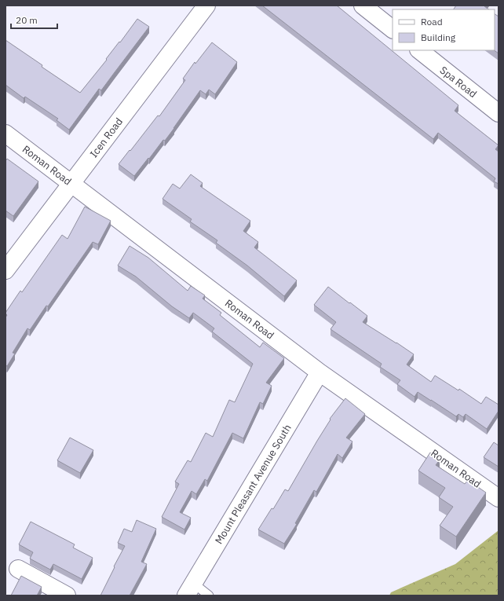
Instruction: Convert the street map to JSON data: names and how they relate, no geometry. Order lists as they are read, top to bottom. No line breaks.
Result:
{"streets":{"street":["Spa Road","Icen Road","Roman Road","Mount Pleasant Avenue South"]},"crossings":[["Icen Road","Roman Road"],["Roman Road","Mount Pleasant Avenue South"]],"legend":["Road","Building"],"scale_bar":"20 m"}
